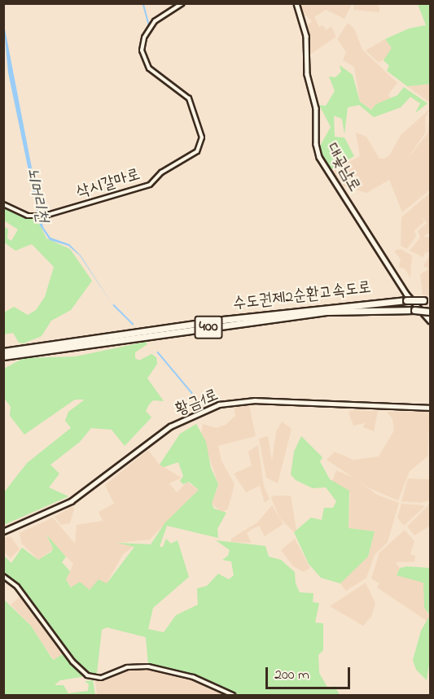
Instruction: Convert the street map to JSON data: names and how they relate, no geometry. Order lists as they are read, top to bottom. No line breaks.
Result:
{"streets":{"highway":["수도권제2순환고속도로","400"],"street":["대곶남로","삭시갈마로","황금1로"]},"water":["뇌머리천"],"scale_bar":"200 m"}
